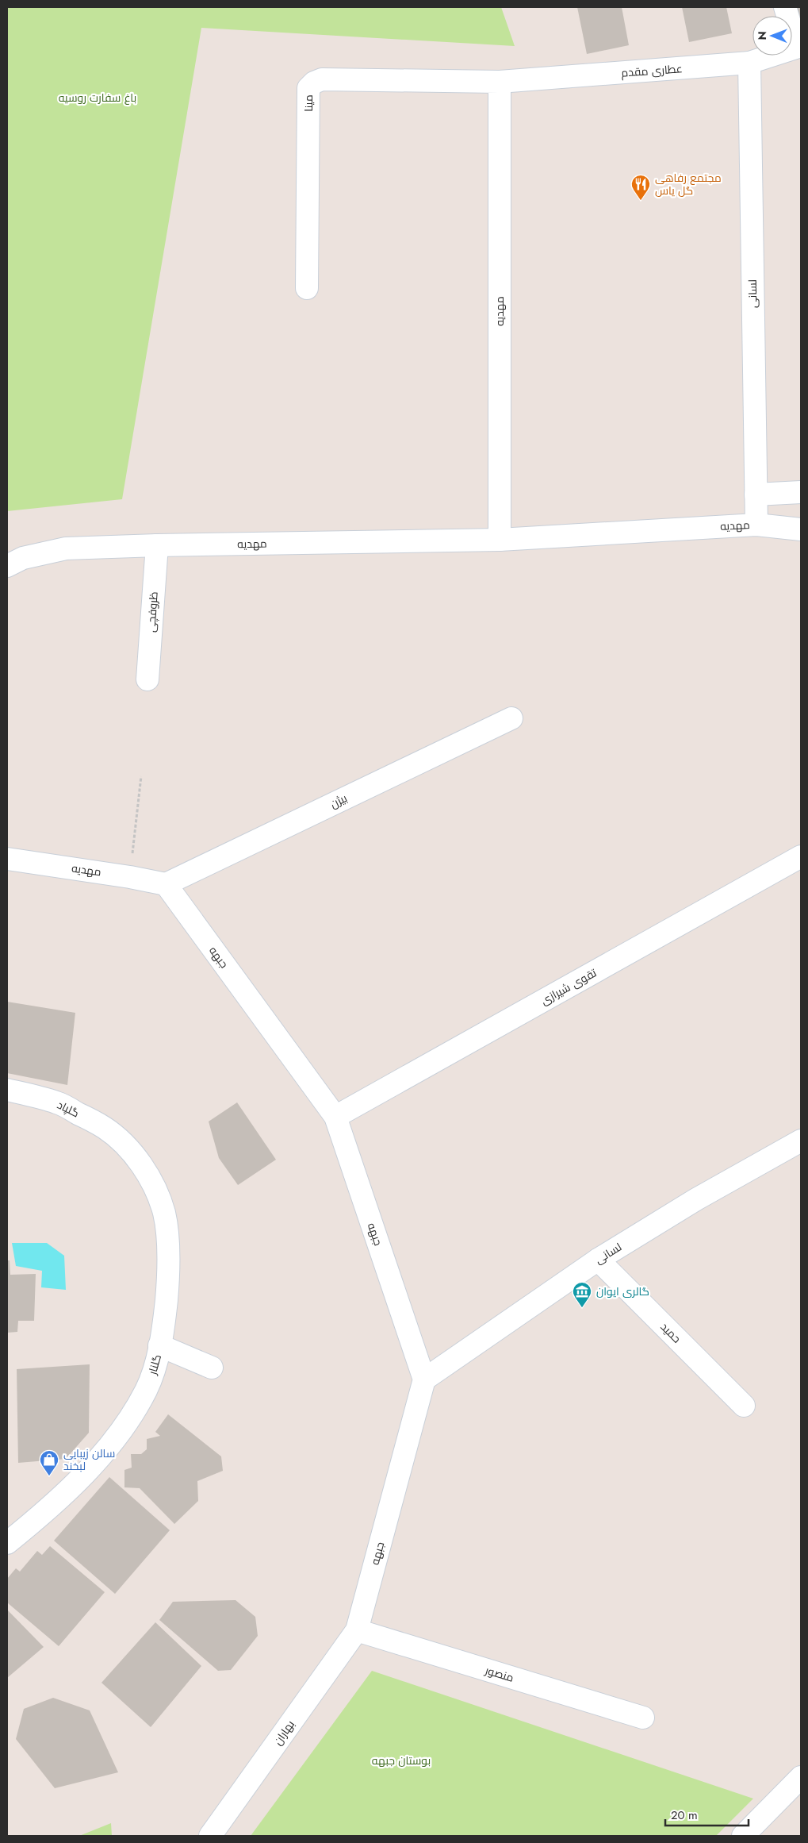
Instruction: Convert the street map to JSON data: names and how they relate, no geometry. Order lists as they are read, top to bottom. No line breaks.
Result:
{"streets":{"street":["عطاری مقدم","مینا","لسانی","مهدیه","ظروفچی","بیژن","جبهه","تقوی شیرازی","گلپاد","حمید","گلنار","منصور","بهاران"]},"crossings":[["عطاری مقدم","مینا"],["عطاری مقدم","لسانی"],["عطاری مقدم","مهدیه"],["مینا","مهدیه"],["لسانی","مهدیه"],["لسانی","جبهه"],["لسانی","حمید"],["مهدیه","ظروفچی"],["مهدیه","بیژن"],["مهدیه","جبهه"],["بیژن","جبهه"],["جبهه","تقوی شیرازی"],["جبهه","منصور"],["جبهه","بهاران"],["گلپاد","گلنار"],["منصور","بهاران"]],"parks":["باغ سفارت روسیه","بوستان جبهه"],"places":{"restaurant":["مجتمع رفاهی گل یاس"],"museum":["گالری ایوان"],"shop":["سالن زیبایی لبخند"]},"scale_bar":"20 m","north":"left"}
